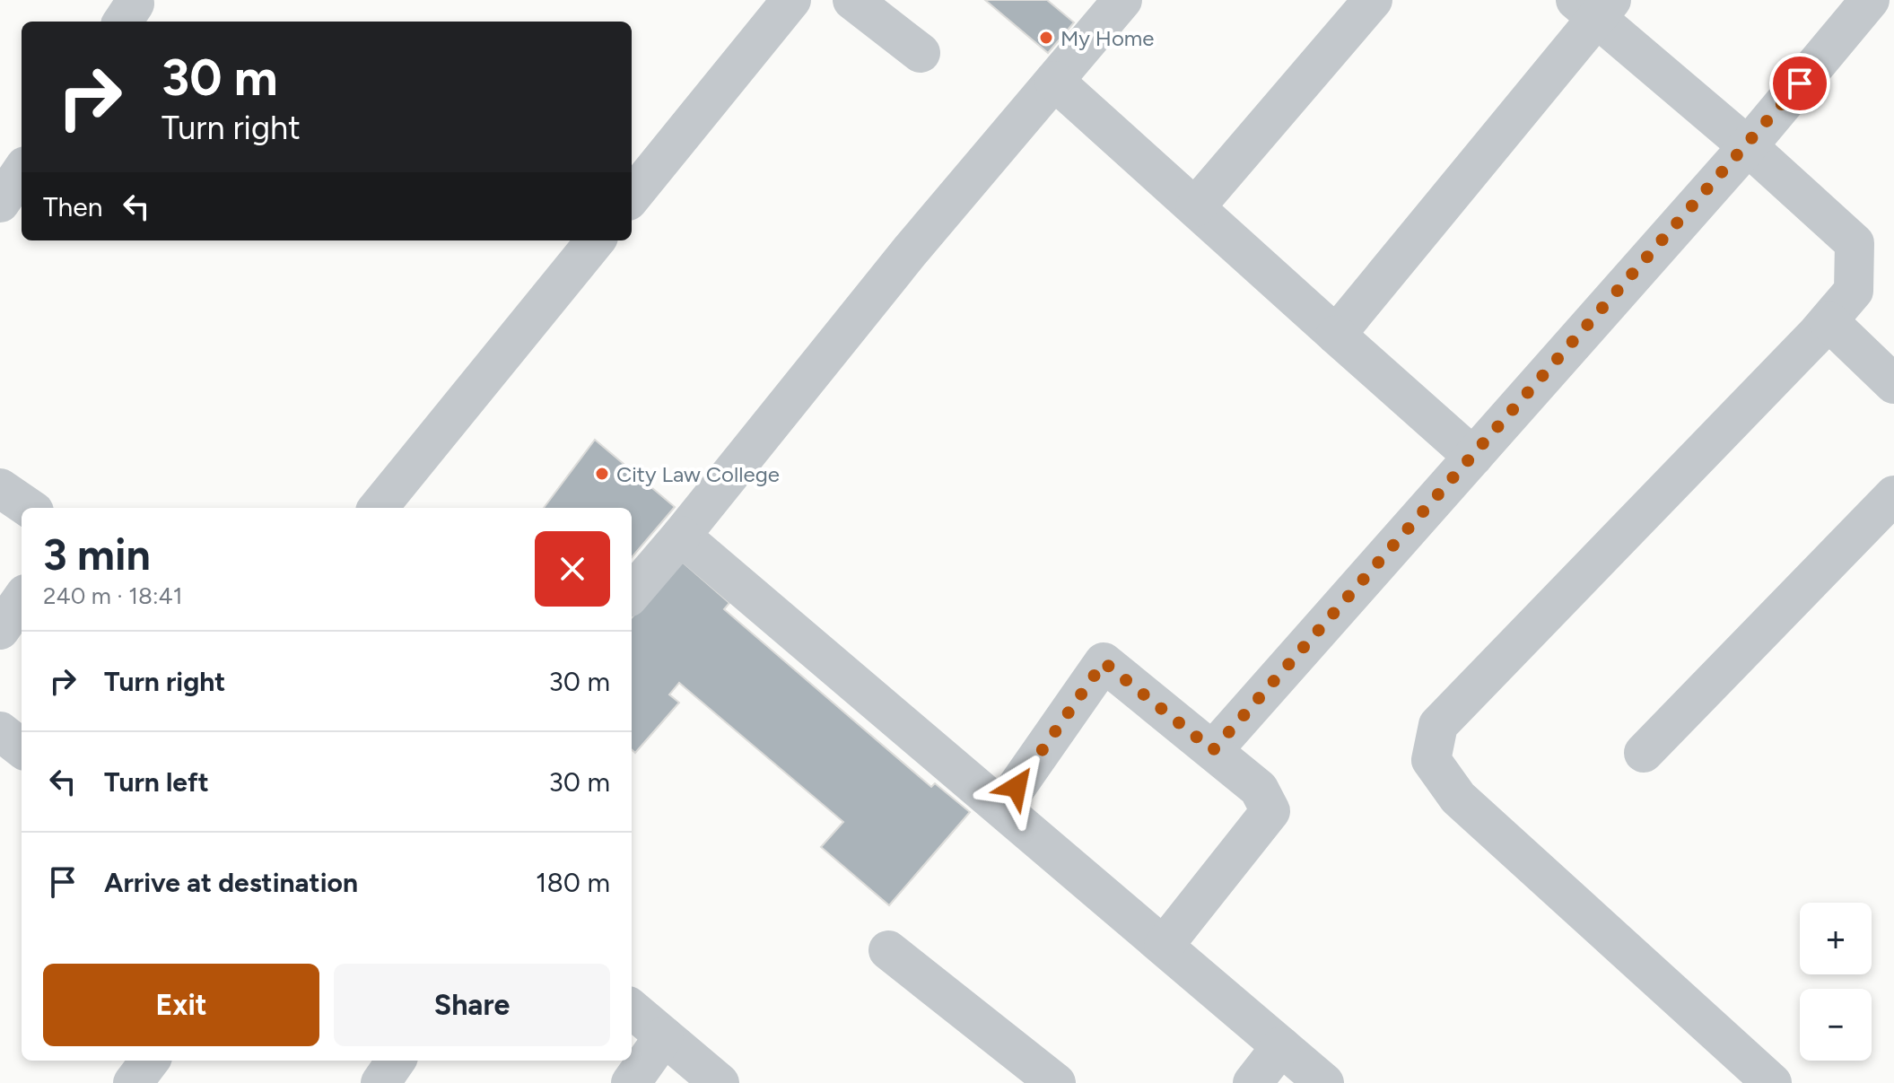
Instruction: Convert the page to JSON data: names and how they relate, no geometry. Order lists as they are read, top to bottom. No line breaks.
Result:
{"places":["My Home","City Law College"],"page":{"turn":["30 m","Turn right"],"then":"Then","heading":["3 min","240 m · 18:41"],"list":[{"name":"Turn right","value":"30 m"},{"name":"Turn left","value":"30 m"},{"name":"Arrive at destination","value":"180 m"}],"map_buttons":["+","−"],"buttons":["Exit","Share"]}}
